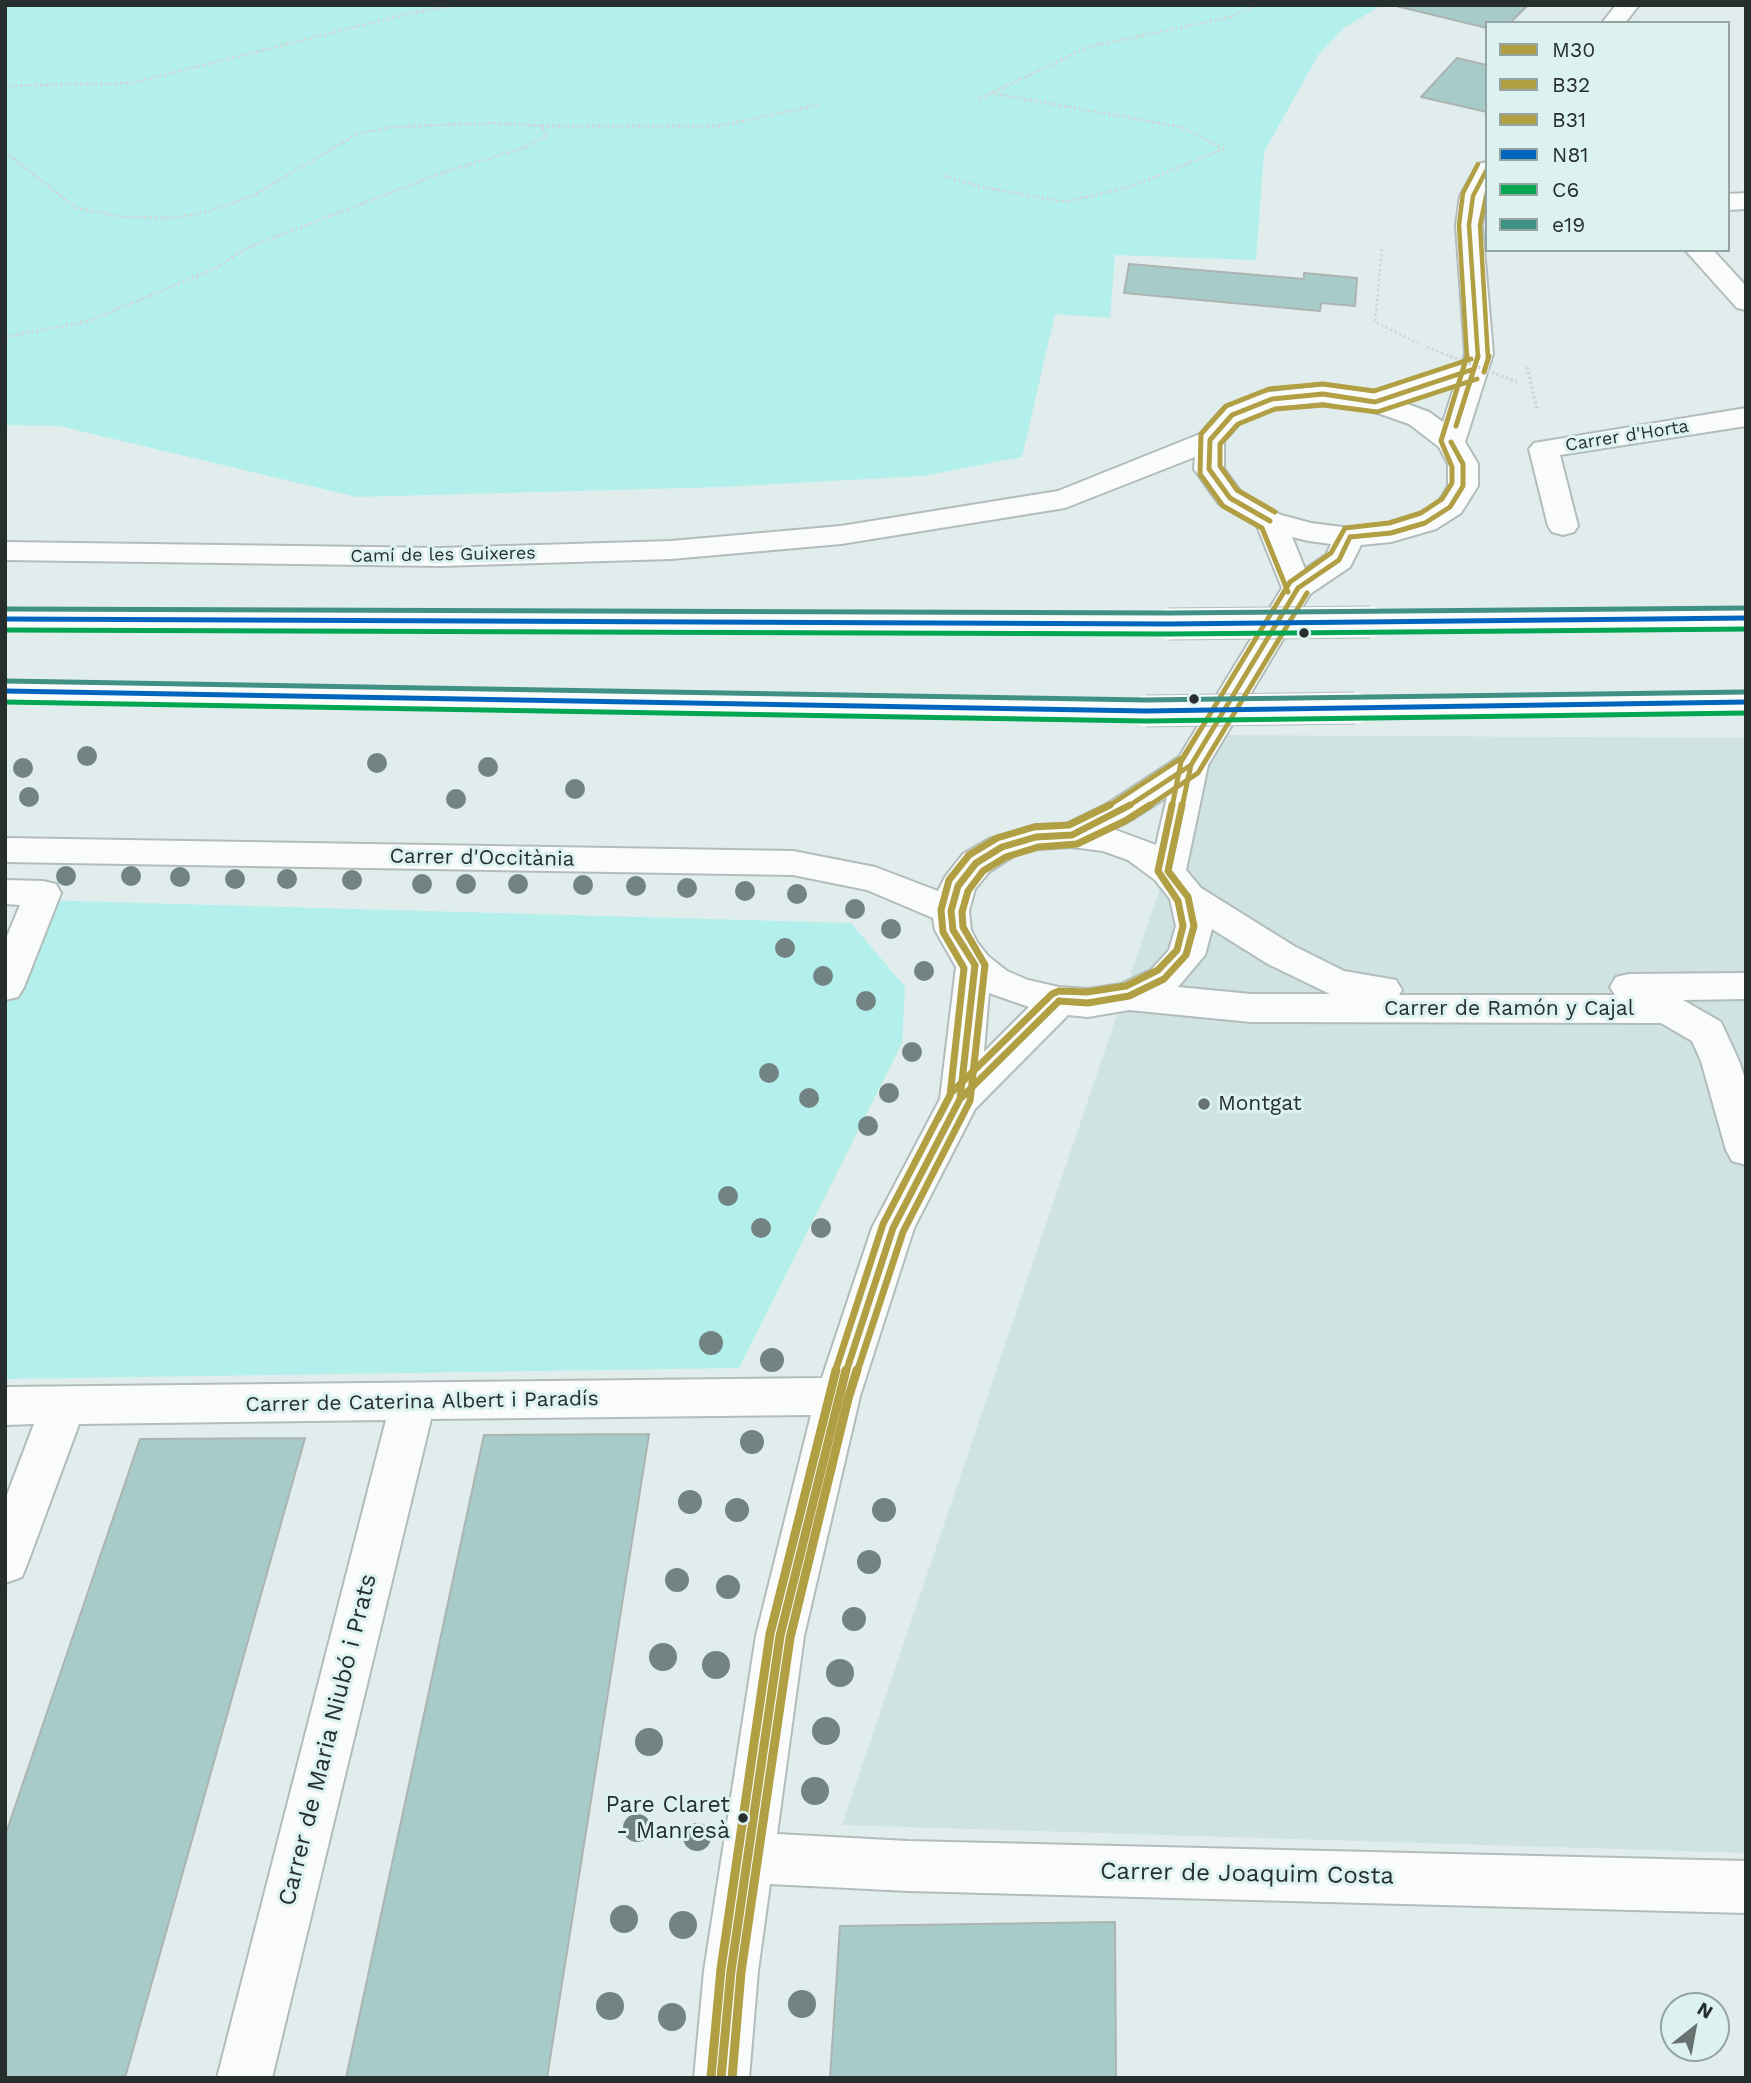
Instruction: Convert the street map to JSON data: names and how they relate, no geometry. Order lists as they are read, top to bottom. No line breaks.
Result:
{"streets":{"main road":["Carrer d'Horta","Camí de les Guixeres","Carrer d'Occitània","Carrer de Ramón y Cajal","Carrer de Caterina Albert i Paradís","Carrer de Maria Niubó i Prats","Carrer de Joaquim Costa"]},"crossings":[["Carrer d'Occitània","Carrer de Ramón y Cajal"],["Carrer de Caterina Albert i Paradís","Carrer de Maria Niubó i Prats"]],"places":["Montgat","Pare Claret - Manresà"],"lines":["transit line B31","transit line M30","transit line B32","transit line e19","transit line N81","transit line C6"],"legend":["M30","B32","B31","N81","C6","e19"],"north":"top right"}
